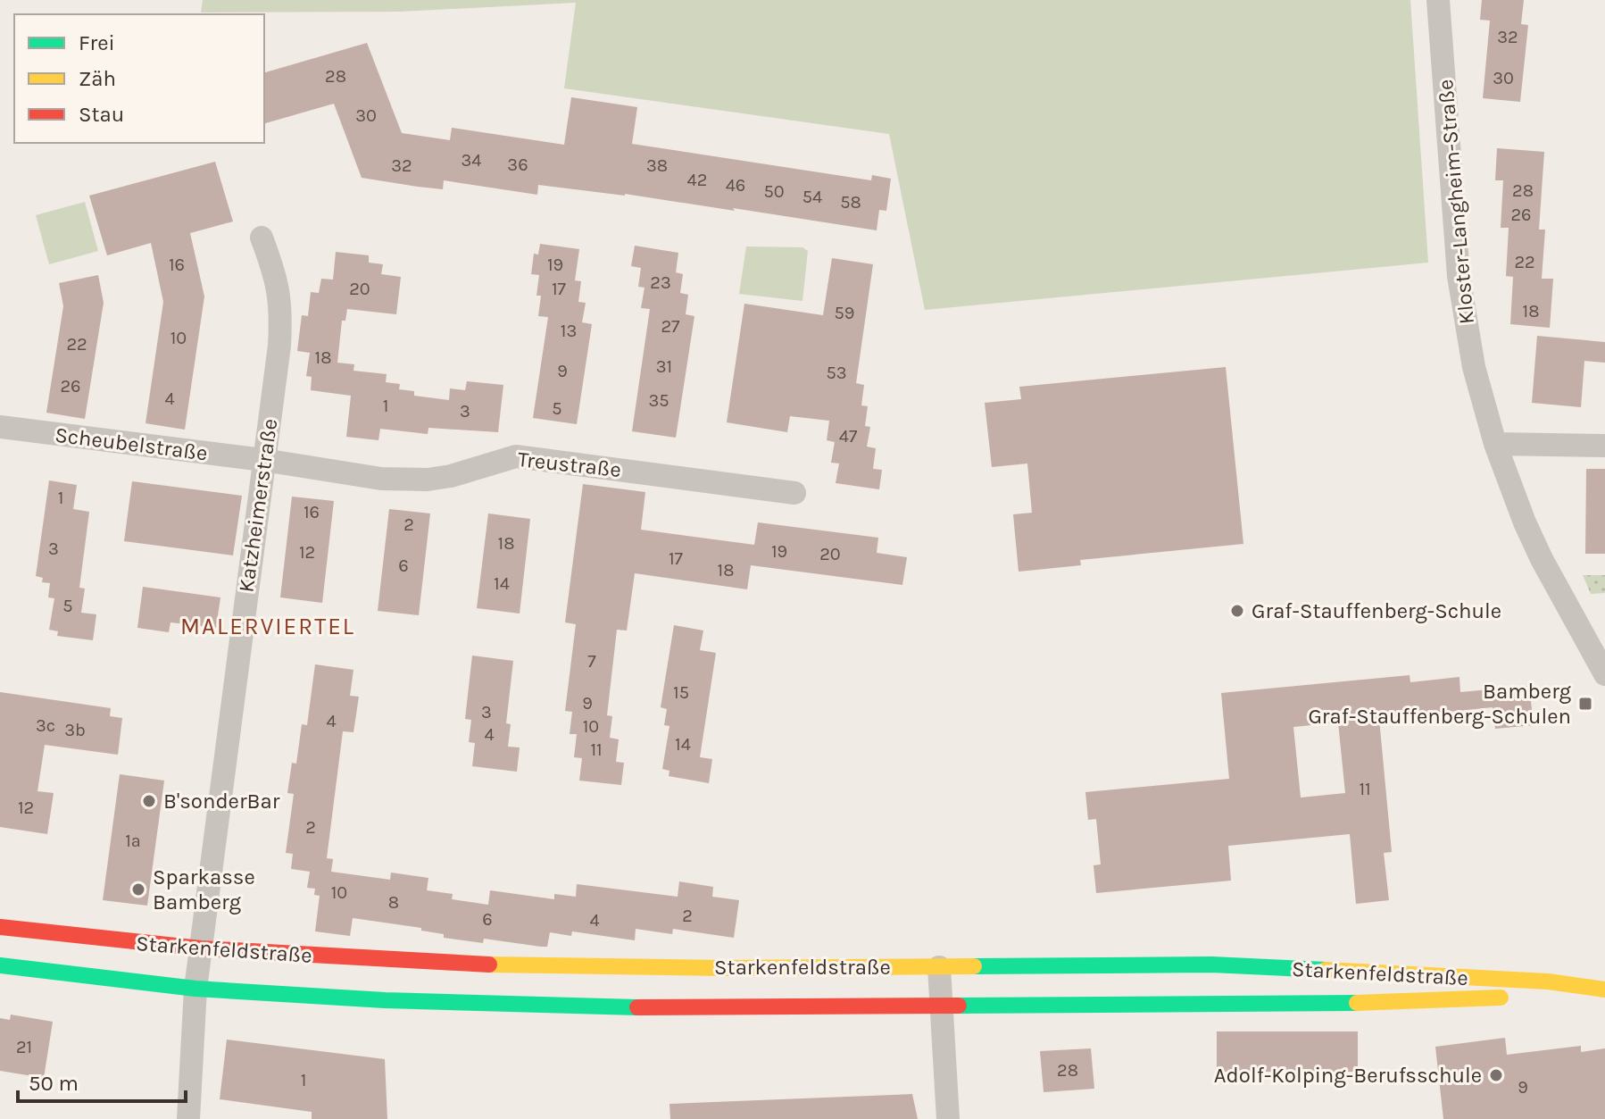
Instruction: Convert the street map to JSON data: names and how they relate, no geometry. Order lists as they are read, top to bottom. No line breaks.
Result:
{"streets":{"street":["Kloster-Langheim-Straße","Scheubelstraße","Treustraße","Katzheimerstraße","Starkenfeldstraße"]},"crossings":[["Scheubelstraße","Treustraße"],["Scheubelstraße","Katzheimerstraße"],["Treustraße","Katzheimerstraße"],["Katzheimerstraße","Starkenfeldstraße"]],"districts":["MALERVIERTEL"],"places":{"other":["Graf-Stauffenberg-Schule","B'sonderBar","Sparkasse Bamberg","Adolf-Kolping-Berufsschule"],"transit":["Bamberg Graf-Stauffenberg-Schulen"]},"house_numbers":["32","28","30","30","34","36","32","38","42","46","28","50","54","58","26","22","16","19","23","20","17","18","59","27","13","10","22","18","31","9","53","26","4","35","1","5","3","47","1","16","2","18","3","19","12","20","17","6","18","14","5","7","15","9","3","4","3c","10","3b","4","14","11","11","12","2","1a","10","8","2","6","4","21","28","1","9"],"legend":["Frei","Zäh","Stau"],"scale_bar":"50 m"}
